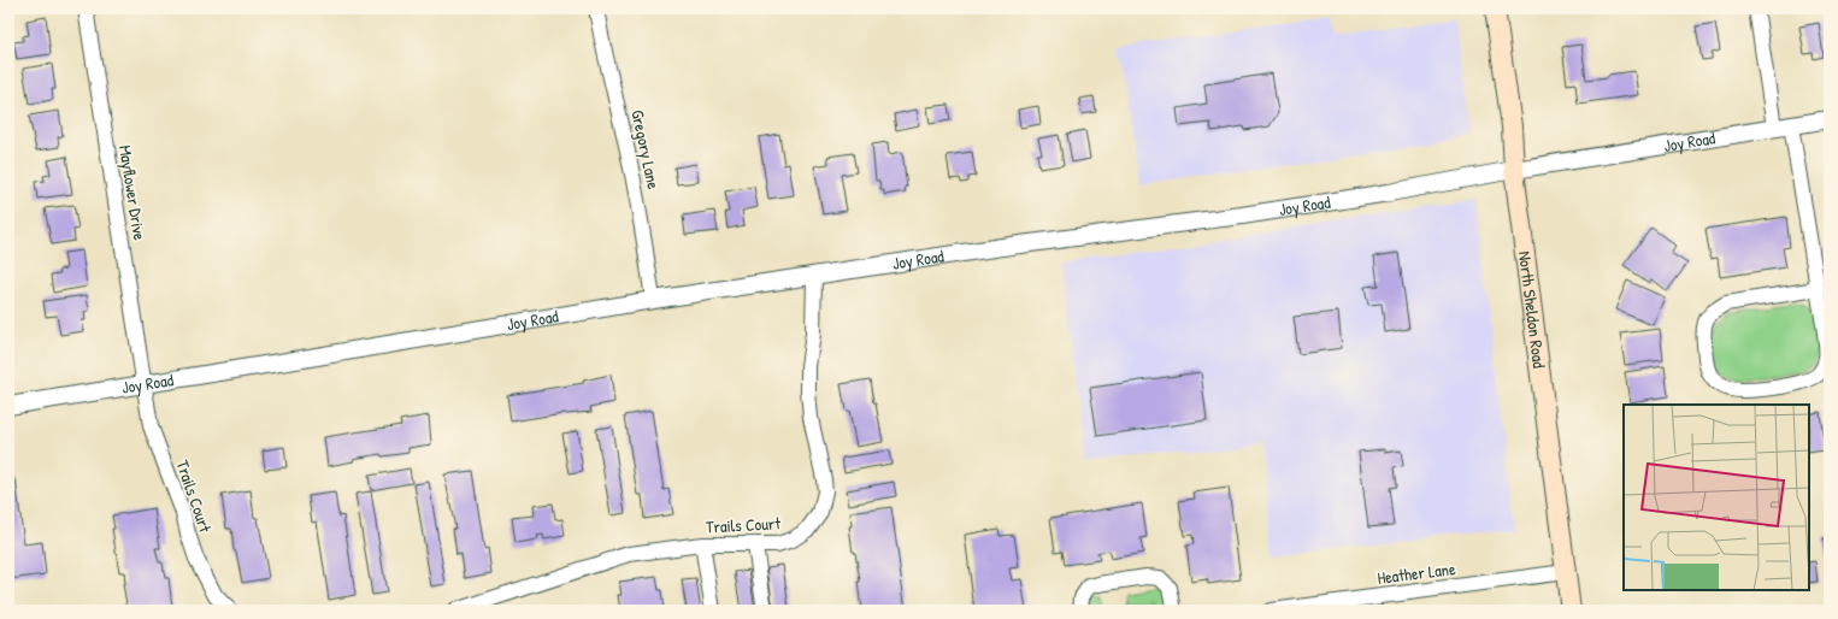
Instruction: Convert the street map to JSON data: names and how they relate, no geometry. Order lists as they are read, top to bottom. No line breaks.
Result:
{"streets":{"main road":["North Sheldon Road"],"street":["Joy Road","Gregory Lane","Mayflower Drive","Trails Court","Heather Lane"]},"crossings":[["Joy Road","Gregory Lane"],["Joy Road","Mayflower Drive"],["Joy Road","North Sheldon Road"],["Joy Road","Trails Court"],["Mayflower Drive","Trails Court"],["North Sheldon Road","Heather Lane"]]}
